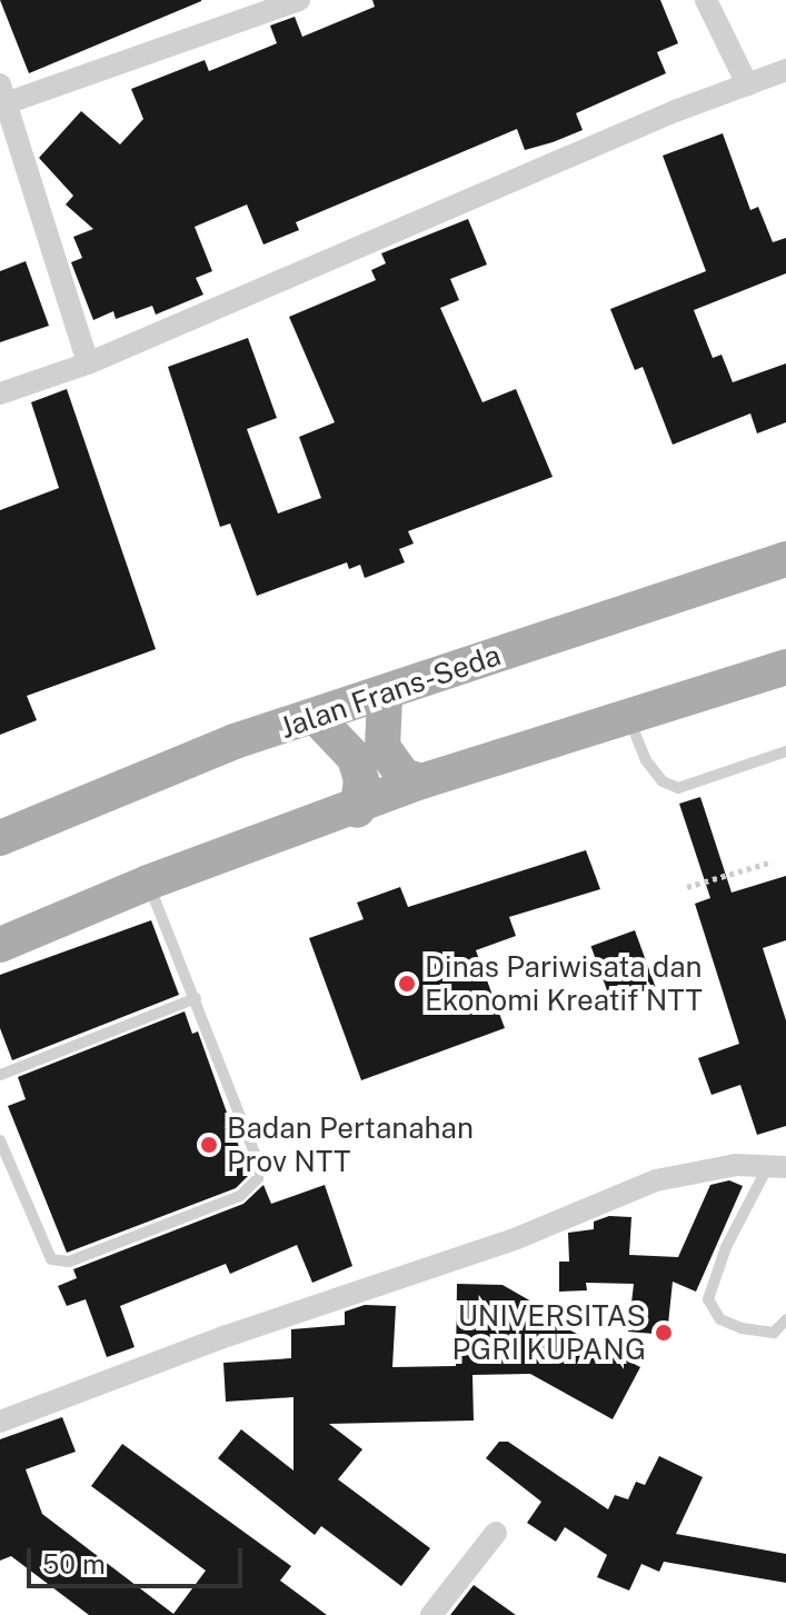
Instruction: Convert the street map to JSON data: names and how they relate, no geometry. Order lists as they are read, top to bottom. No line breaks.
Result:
{"streets":{"main road":["Jalan Frans-Seda"]},"places":["Dinas Pariwisata dan Ekonomi Kreatif NTT","Badan Pertanahan Prov NTT","UNIVERSITAS PGRI KUPANG"],"scale_bar":"50 m"}
